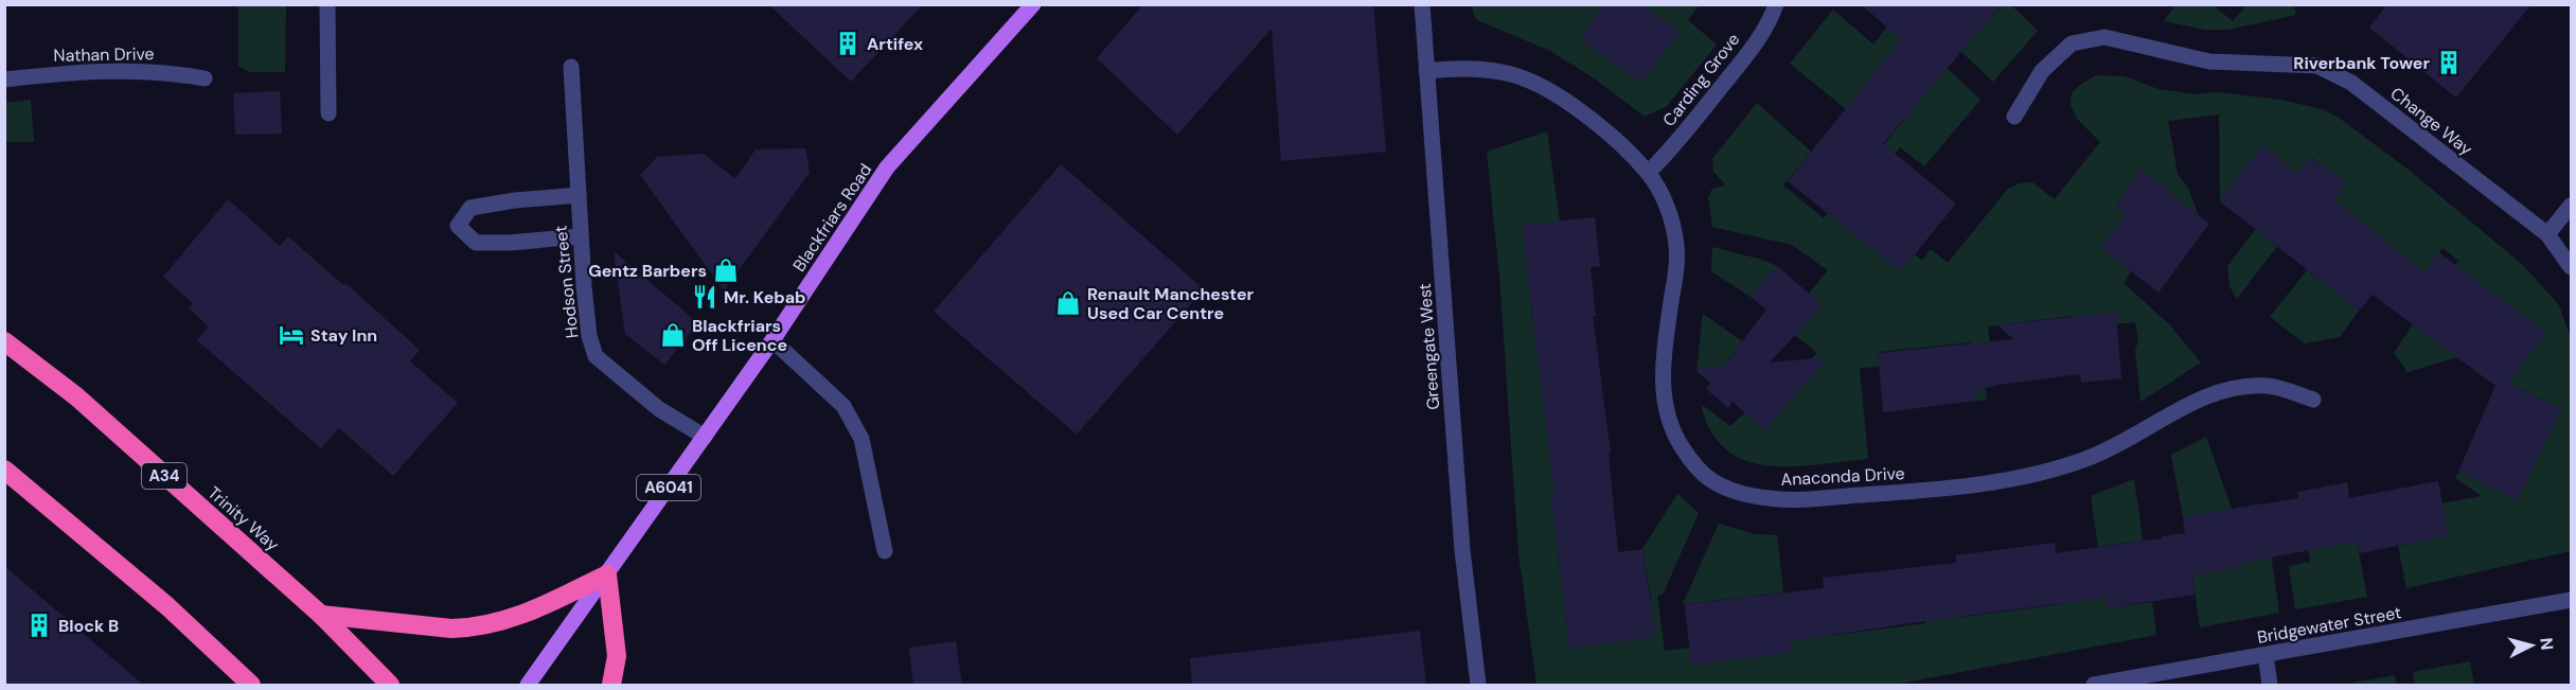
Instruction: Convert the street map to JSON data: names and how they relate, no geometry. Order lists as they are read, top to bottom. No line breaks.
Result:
{"streets":{"highway":["A34","Trinity Way"],"main road":["Blackfriars Road","A6041"],"street":["Nathan Drive","Carding Grove","Change Way","Hodson Street","Greengate West","Anaconda Drive","Bridgewater Street"]},"crossings":[["Carding Grove","Anaconda Drive"],["Blackfriars Road","Hodson Street"],["Greengate West","Anaconda Drive"]],"places":{"building":["Artifex","Riverbank Tower","Block B"],"shop":["Gentz Barbers","Renault Manchester Used Car Centre","Blackfriars Off Licence"],"restaurant":["Mr. Kebab"],"hotel":["Stay Inn"]},"north":"right"}
